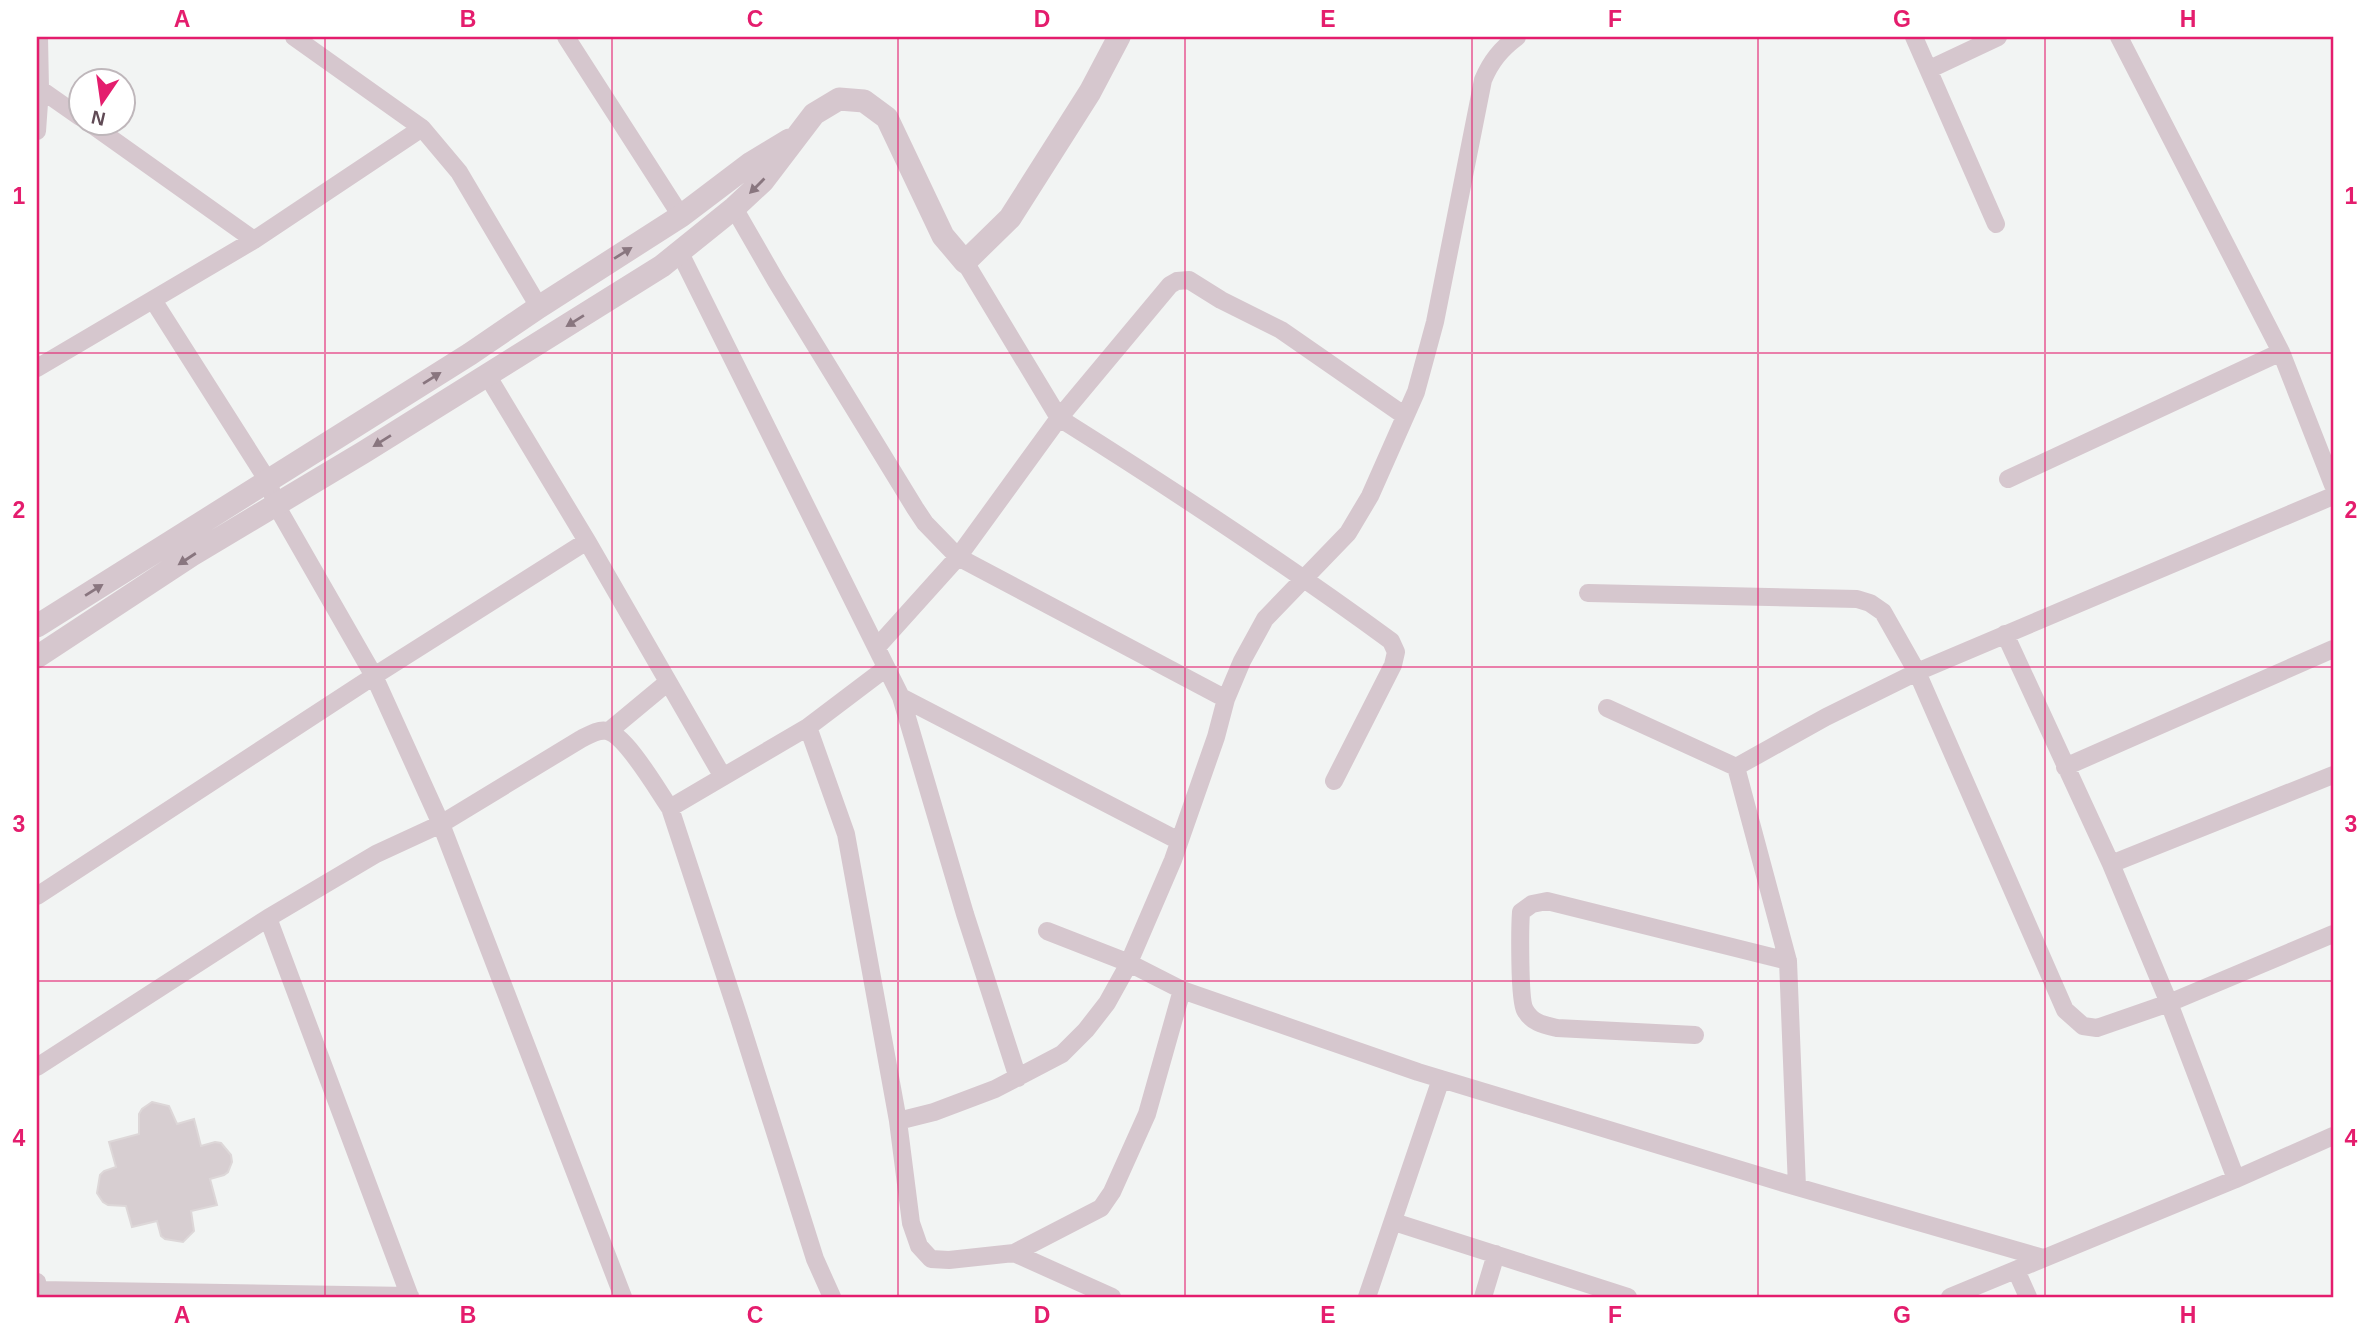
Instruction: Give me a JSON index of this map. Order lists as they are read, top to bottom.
{
  "north": "bottom",
  "grid": {
    "columns": [
      "A",
      "B",
      "C",
      "D",
      "E",
      "F",
      "G",
      "H"
    ],
    "rows": [
      "1",
      "2",
      "3",
      "4"
    ]
  }
}
